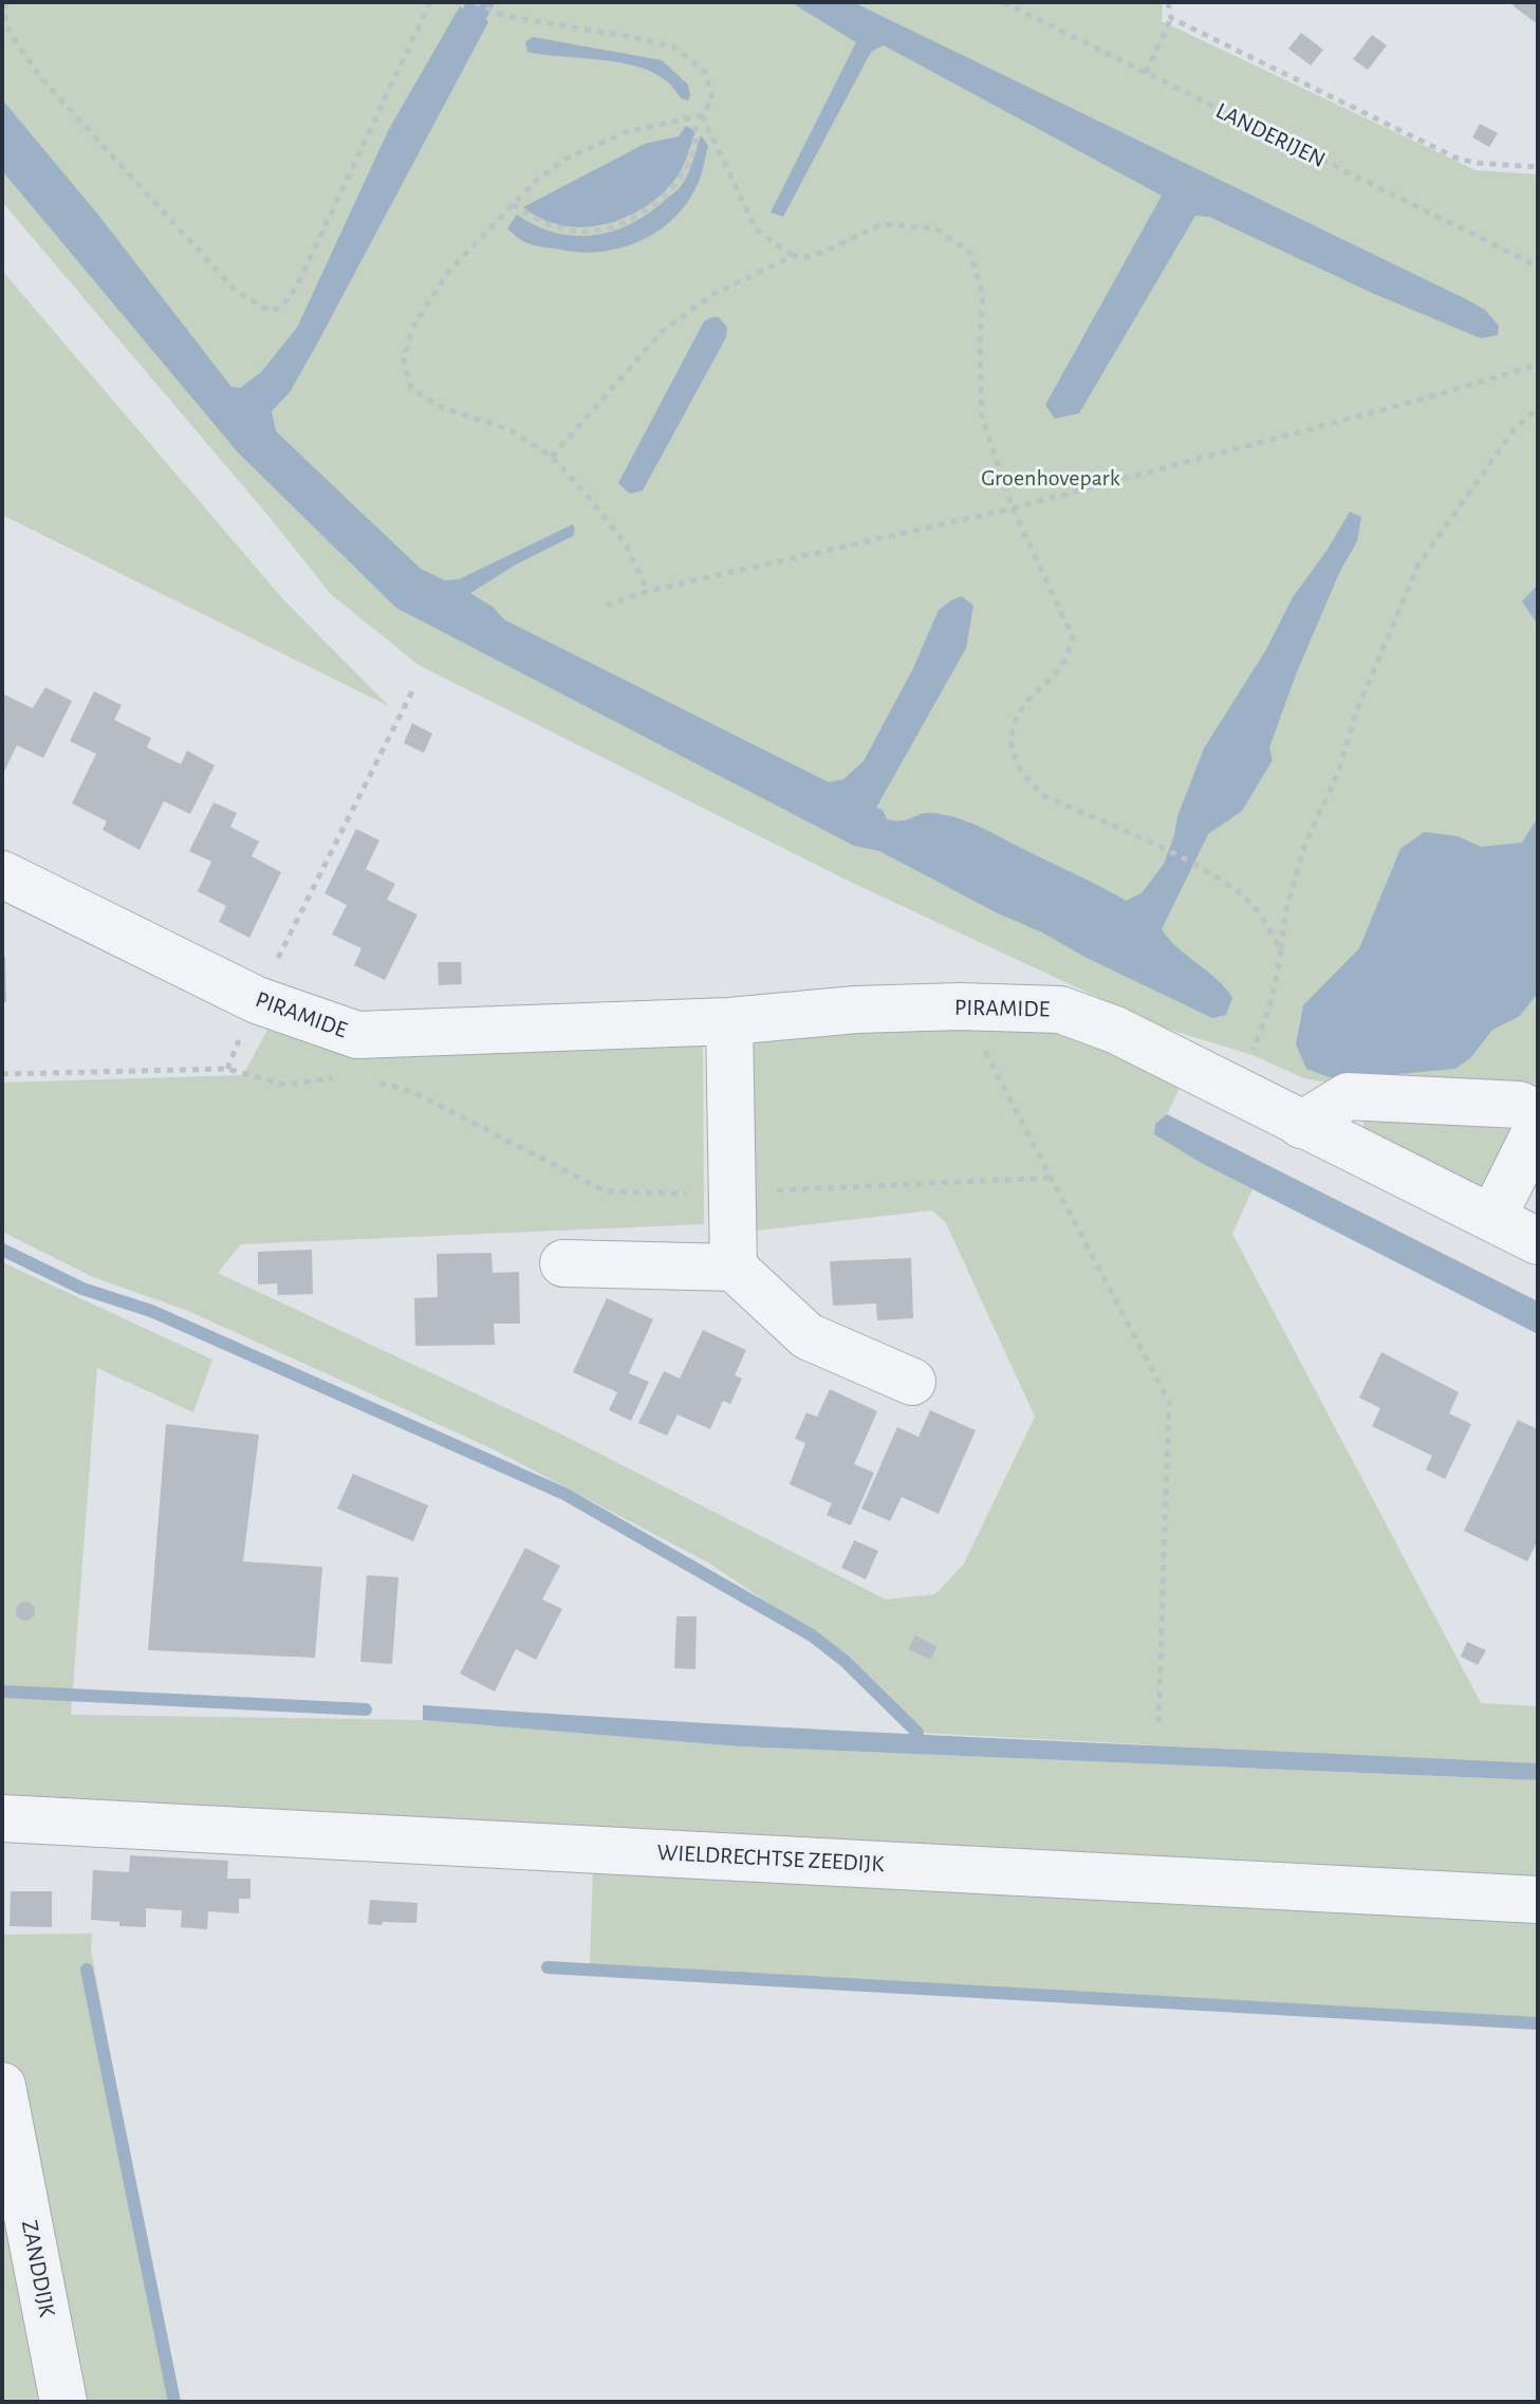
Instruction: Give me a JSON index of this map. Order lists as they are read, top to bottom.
{
  "streets": {
    "street": ["PIRAMIDE", "WIELDRECHTSE ZEEDIJK", "ZANDDIJK"],
    "path": ["LANDERIJEN"]
  },
  "parks": ["Groenhovepark"]
}
